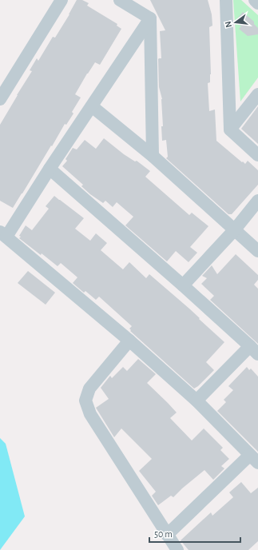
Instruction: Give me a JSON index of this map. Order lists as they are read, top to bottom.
{
  "scale_bar": "50 m",
  "north": "left"
}
